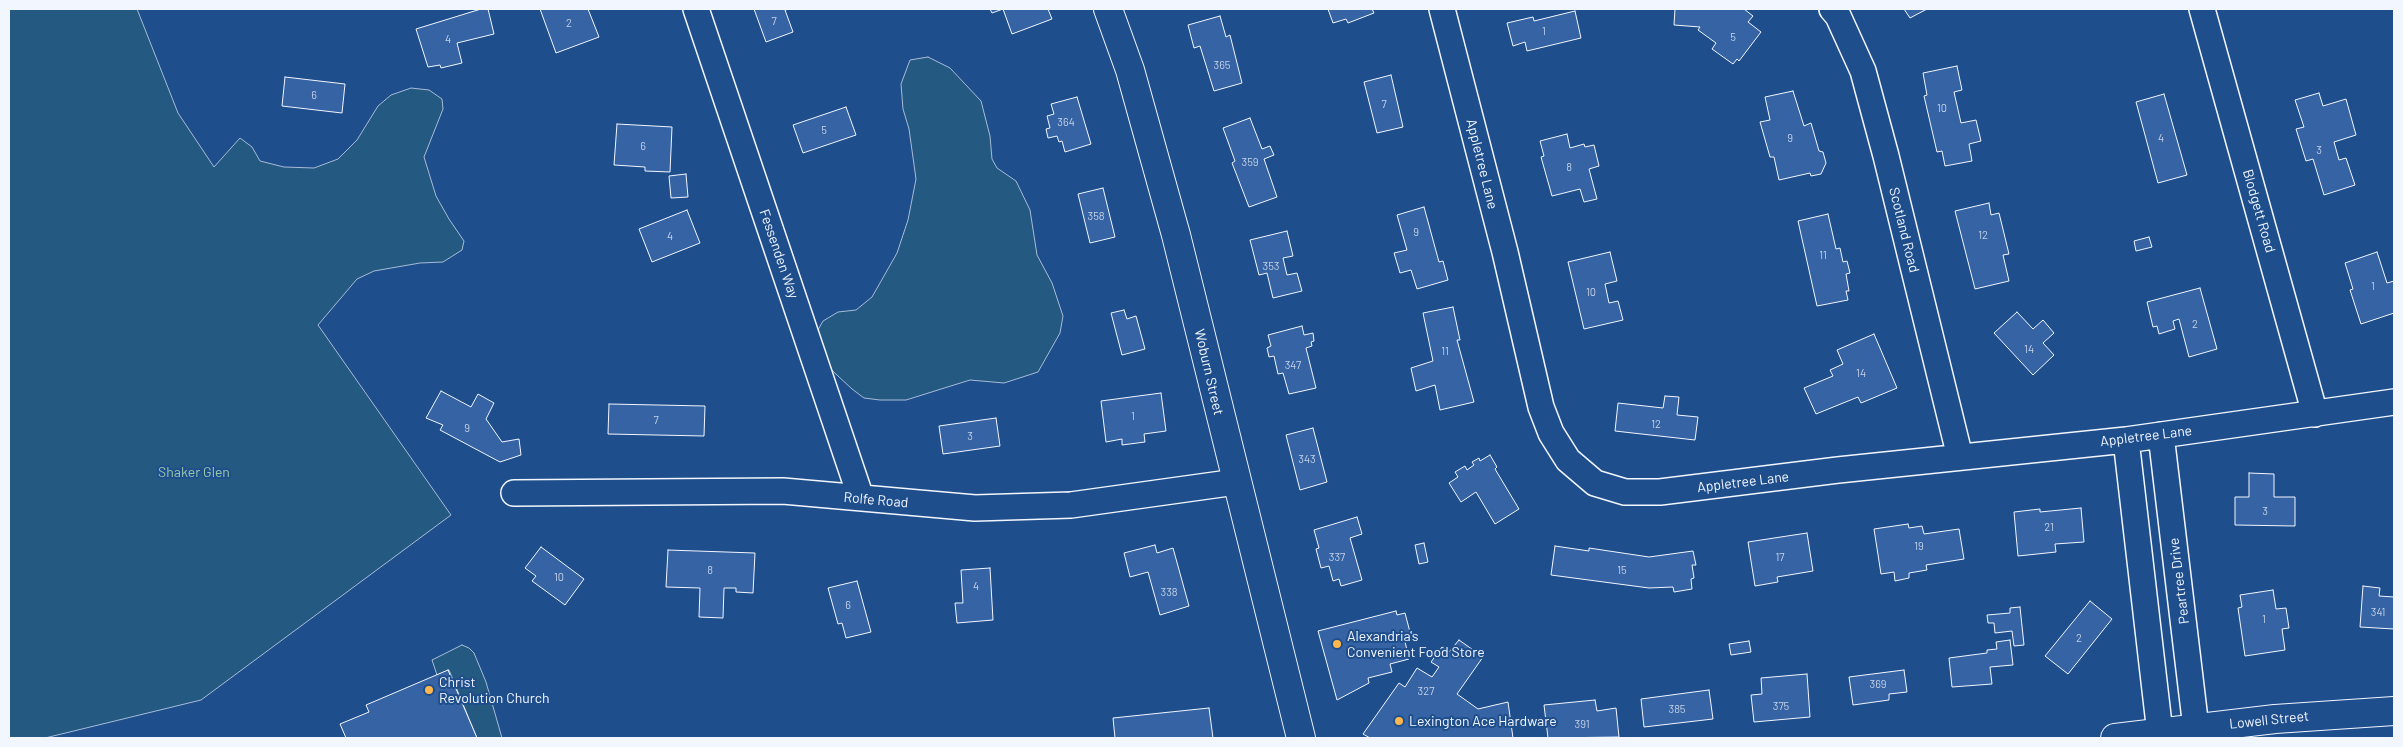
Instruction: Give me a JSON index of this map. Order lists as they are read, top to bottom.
{
  "streets": {
    "main road": ["Woburn Street", "Lowell Street"],
    "street": [
      "Appletree Lane",
      "Blodgett Road",
      "Scotland Road",
      "Fessenden Way",
      "Rolfe Road",
      "Peartree Drive"
    ]
  },
  "crossings": [
    ["Appletree Lane", "Blodgett Road"],
    ["Appletree Lane", "Scotland Road"],
    ["Appletree Lane", "Peartree Drive"],
    ["Fessenden Way", "Rolfe Road"],
    ["Woburn Street", "Rolfe Road"],
    ["Peartree Drive", "Lowell Street"]
  ],
  "parks": ["Shaker Glen"],
  "places": ["Alexandria's Convenient Food Store", "Christ Revolution Church", "Lexington Ace Hardware"],
  "house_numbers": [
    "7",
    "2",
    "1",
    "5",
    "4",
    "365",
    "6",
    "7",
    "10",
    "364",
    "5",
    "9",
    "4",
    "6",
    "3",
    "359",
    "8",
    "358",
    "9",
    "12",
    "4",
    "11",
    "353",
    "1",
    "10",
    "2",
    "14",
    "11",
    "347",
    "14",
    "1",
    "7",
    "12",
    "9",
    "3",
    "343",
    "3",
    "21",
    "19",
    "337",
    "17",
    "8",
    "15",
    "10",
    "4",
    "338",
    "6",
    "341",
    "1",
    "2",
    "369",
    "327",
    "375",
    "385",
    "391"
  ]
}
